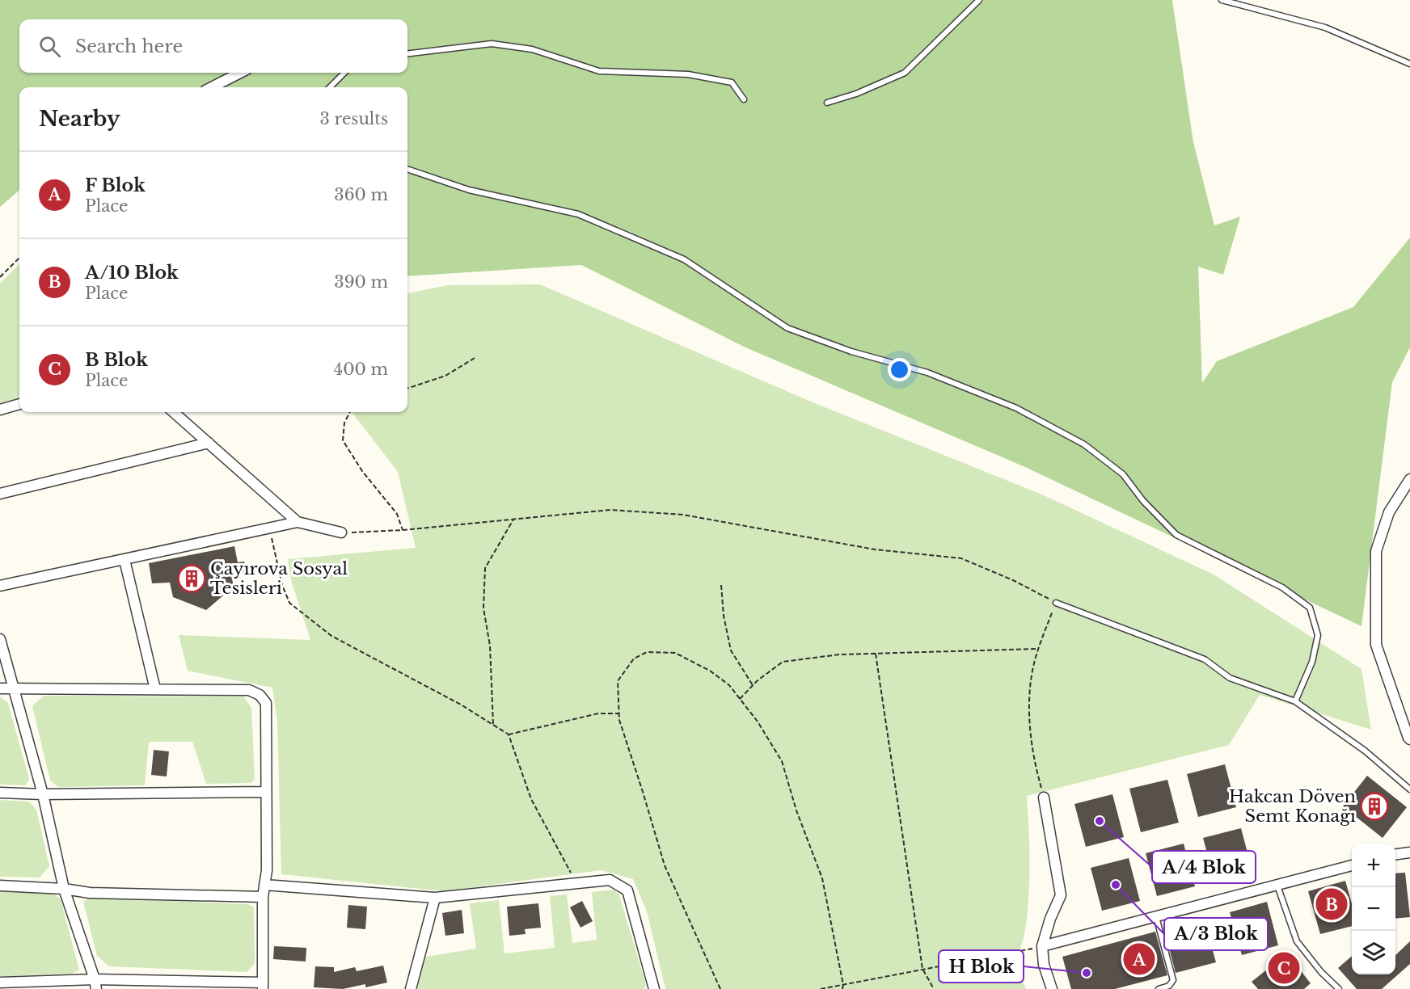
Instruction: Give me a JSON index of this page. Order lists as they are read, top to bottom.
{
  "places": {
    "building": ["Çayırova Sosyal Tesisleri", "Hakcan Döven Semt Konağı"],
    "other": ["A/4 Blok", "A/3 Blok", "H Blok"]
  },
  "page": {
    "search": "Search here",
    "heading": ["Nearby", "3 results"],
    "list": [
      {
        "mark": "A",
        "name": "F Blok",
        "note": "Place",
        "value": "360 m"
      },
      {
        "mark": "B",
        "name": "A/10 Blok",
        "note": "Place",
        "value": "390 m"
      },
      {
        "mark": "C",
        "name": "B Blok",
        "note": "Place",
        "value": "400 m"
      }
    ],
    "map_buttons": ["+", "−"],
    "pins": ["B", "A", "C"]
  }
}
